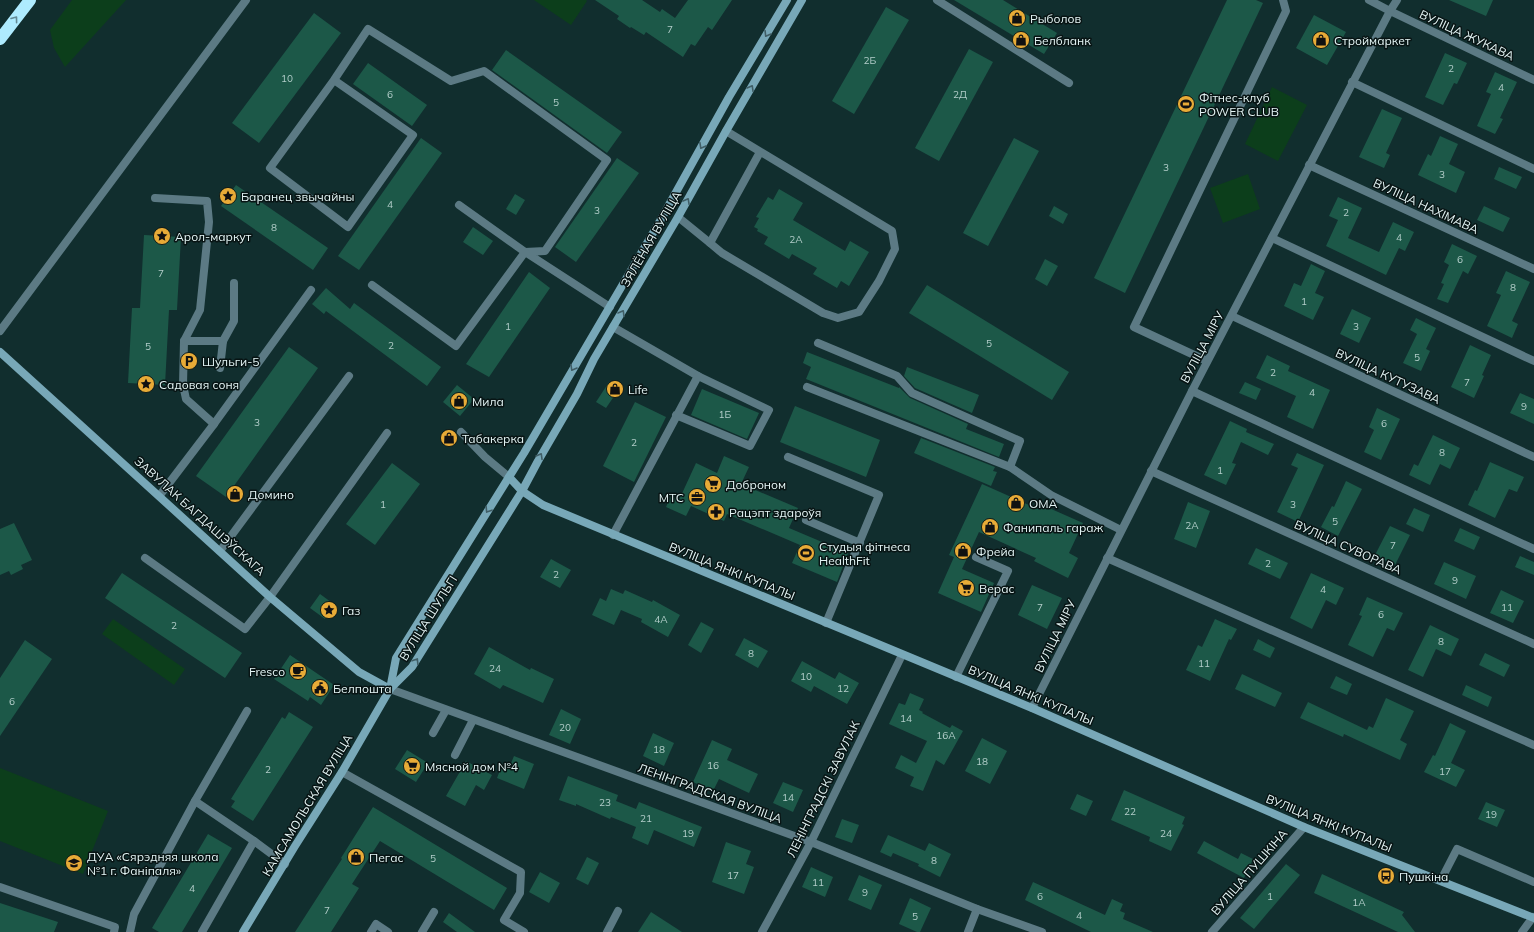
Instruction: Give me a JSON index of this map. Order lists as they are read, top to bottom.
{
  "streets": {
    "main road": [
      "ЗЯЛЁНАЯ ВУЛІЦА",
      "ЗАВУЛАК БАГДАШЭЎСКАГА",
      "ВУЛІЦА ЯНКІ КУПАЛЫ",
      "ВУЛІЦА ШУЛЬГІ",
      "КАМСАМОЛЬСКАЯ ВУЛІЦА"
    ],
    "street": [
      "ВУЛІЦА ЖУКАВА",
      "ВУЛІЦА НАХІМАВА",
      "ВУЛІЦА МІРУ",
      "ВУЛІЦА КУТУЗАВА",
      "ВУЛІЦА СУВОРАВА",
      "ЛЕНІНГРАДСКІ ЗАВУЛАК",
      "ЛЕНІНГРАДСКАЯ ВУЛІЦА",
      "ВУЛІЦА ПУШКІНА"
    ]
  },
  "crossings": [
    ["ВУЛІЦА ЖУКАВА", "ВУЛІЦА МІРУ"],
    ["ВУЛІЦА НАХІМАВА", "ВУЛІЦА МІРУ"],
    ["ЗЯЛЁНАЯ ВУЛІЦА", "ВУЛІЦА ЯНКІ КУПАЛЫ"],
    ["ЗЯЛЁНАЯ ВУЛІЦА", "ВУЛІЦА ШУЛЬГІ"],
    ["ВУЛІЦА МІРУ", "ВУЛІЦА КУТУЗАВА"],
    ["ВУЛІЦА МІРУ", "ВУЛІЦА СУВОРАВА"],
    ["ВУЛІЦА МІРУ", "ВУЛІЦА ЯНКІ КУПАЛЫ"],
    ["ЗАВУЛАК БАГДАШЭЎСКАГА", "ВУЛІЦА ШУЛЬГІ"],
    ["ЗАВУЛАК БАГДАШЭЎСКАГА", "ЛЕНІНГРАДСКАЯ ВУЛІЦА"],
    ["ЗАВУЛАК БАГДАШЭЎСКАГА", "КАМСАМОЛЬСКАЯ ВУЛІЦА"],
    ["ВУЛІЦА ЯНКІ КУПАЛЫ", "ВУЛІЦА ШУЛЬГІ"],
    ["ВУЛІЦА ЯНКІ КУПАЛЫ", "ЛЕНІНГРАДСКІ ЗАВУЛАК"],
    ["ВУЛІЦА ЯНКІ КУПАЛЫ", "ВУЛІЦА ПУШКІНА"],
    ["ВУЛІЦА ШУЛЬГІ", "ЛЕНІНГРАДСКАЯ ВУЛІЦА"],
    ["ВУЛІЦА ШУЛЬГІ", "КАМСАМОЛЬСКАЯ ВУЛІЦА"],
    ["ЛЕНІНГРАДСКІ ЗАВУЛАК", "ЛЕНІНГРАДСКАЯ ВУЛІЦА"],
    ["ЛЕНІНГРАДСКАЯ ВУЛІЦА", "КАМСАМОЛЬСКАЯ ВУЛІЦА"]
  ],
  "places": {
    "shop": [
      "Рыболов",
      "Белбланк",
      "Строймаркет",
      "Life",
      "Мила",
      "Табакерка",
      "Домино",
      "ОМА",
      "Фанипаль гараж",
      "Фрейа",
      "Пегас"
    ],
    "sports": ["Фітнес-клуб POWER CLUB", "Студыя фітнеса HealthFit"],
    "place": [
      "Баранец звычайны",
      "Арол-маркут",
      "Садовая соня",
      "Газ"
    ],
    "parking": ["Шульги-5"],
    "supermarket": ["Доброном", "Верас", "Мясной дом №4"],
    "office": ["МТС"],
    "pharmacy": ["Рацэпт здароўя"],
    "cafe": ["Fresco"],
    "public building": ["Белпошта"],
    "school or university": ["ДУА «Сярэдняя школа №1 г. Фаніпаля»"],
    "bus stop": ["Пушкіна"]
  },
  "house_numbers": [
    "7",
    "2Б",
    "2",
    "10",
    "4",
    "6",
    "2Д",
    "5",
    "3",
    "3",
    "4",
    "3",
    "2",
    "8",
    "4",
    "2А",
    "6",
    "7",
    "8",
    "1",
    "1",
    "3",
    "5",
    "2",
    "5",
    "5",
    "2",
    "7",
    "4",
    "9",
    "1Б",
    "3",
    "6",
    "2",
    "8",
    "1",
    "1",
    "3",
    "5",
    "2А",
    "7",
    "2",
    "2",
    "9",
    "4",
    "7",
    "11",
    "6",
    "4А",
    "2",
    "8",
    "8",
    "11",
    "24",
    "10",
    "12",
    "6",
    "14",
    "20",
    "16А",
    "18",
    "18",
    "16",
    "2",
    "17",
    "14",
    "23",
    "22",
    "19",
    "21",
    "19",
    "24",
    "5",
    "8",
    "17",
    "11",
    "4",
    "9",
    "6",
    "1",
    "1А",
    "7",
    "4",
    "5"
  ]
}
